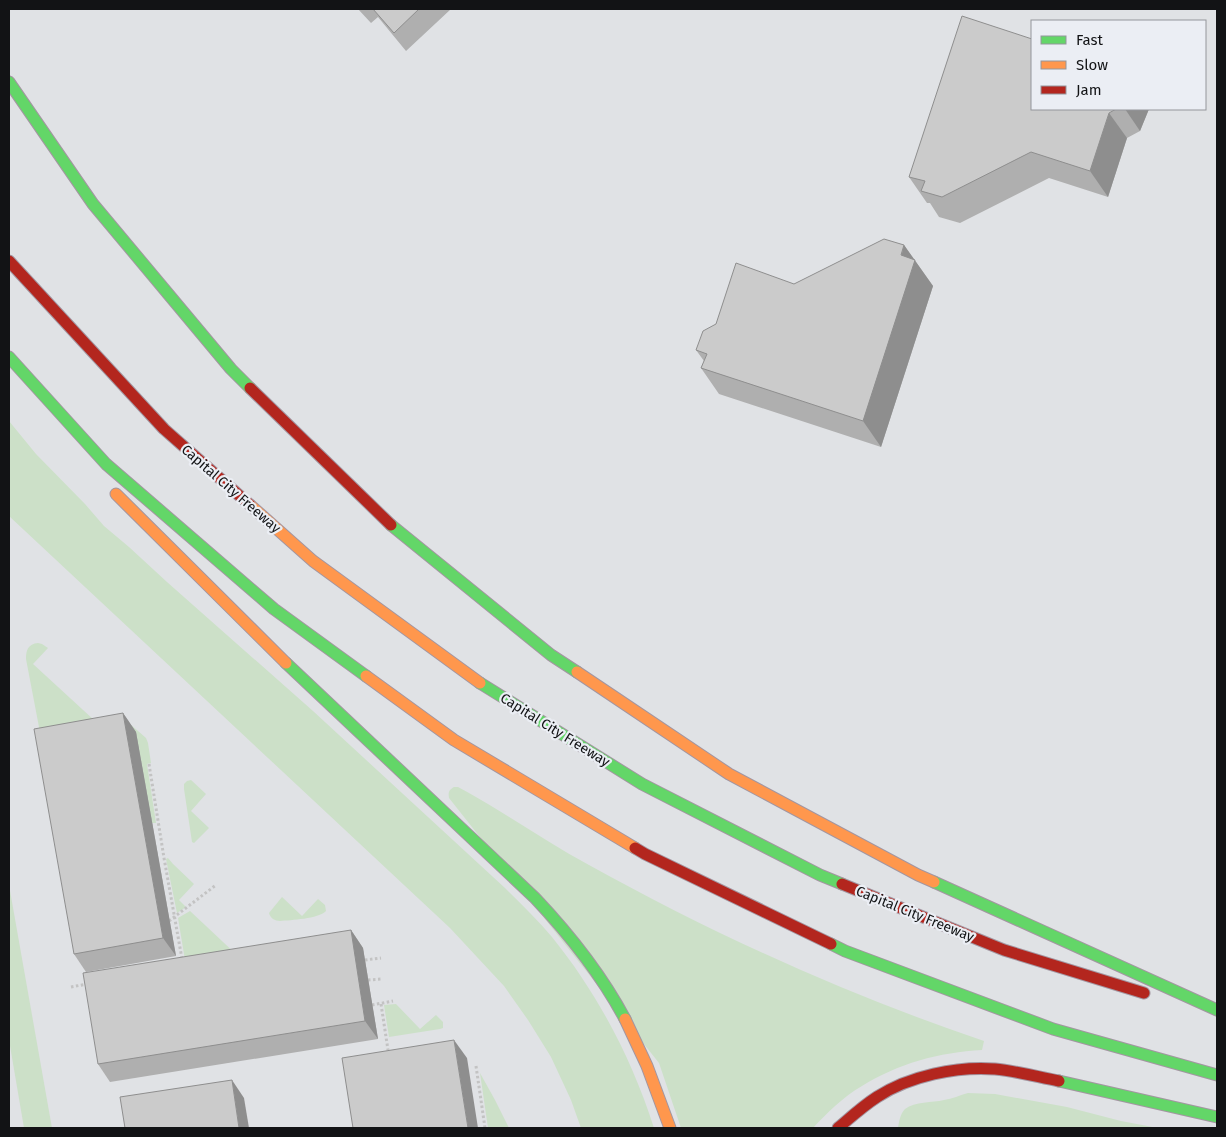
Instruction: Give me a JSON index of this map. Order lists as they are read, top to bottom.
{
  "streets": {
    "highway": ["Capital City Freeway"]
  },
  "legend": ["Fast", "Slow", "Jam"]
}
